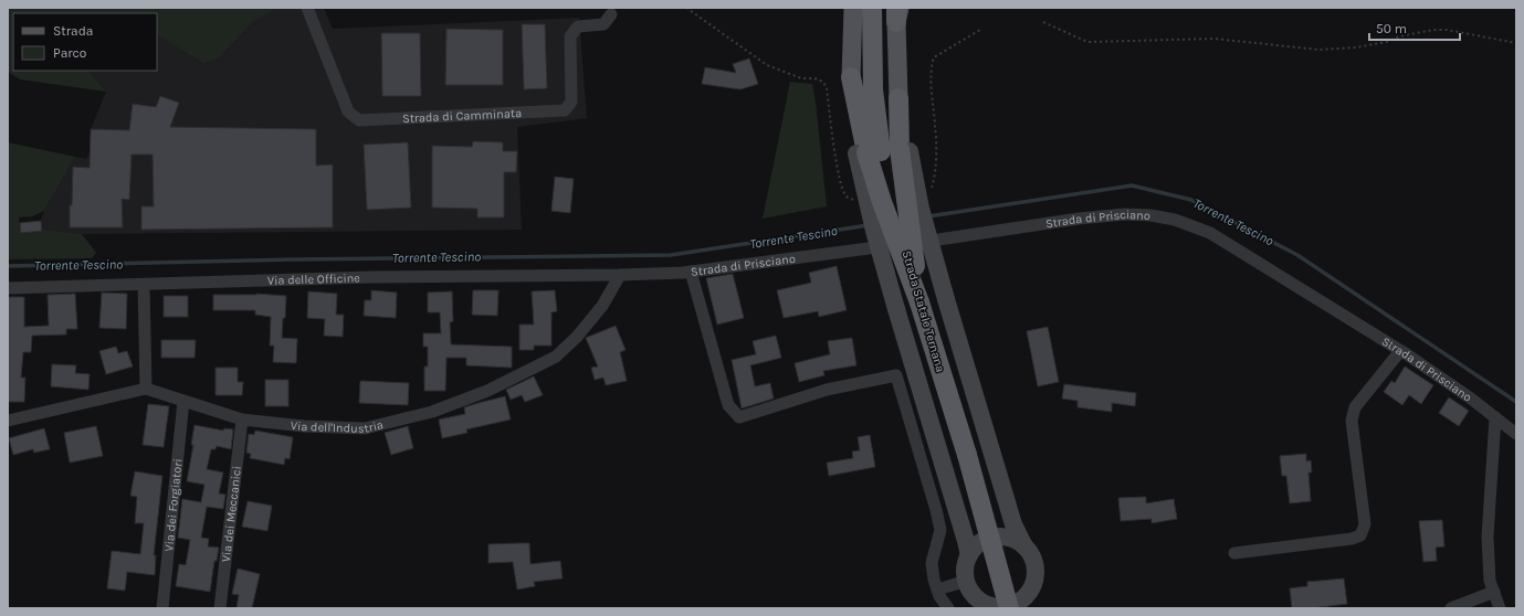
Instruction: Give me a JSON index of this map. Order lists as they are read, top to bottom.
{
  "streets": {
    "highway": ["Strada Statale Ternana"],
    "street": [
      "Strada di Camminata",
      "Strada di Prisciano",
      "Via delle Officine",
      "Via dell'Industria",
      "Via dei Forgiatori",
      "Via dei Meccanici"
    ]
  },
  "crossings": [
    ["Strada di Prisciano", "Via delle Officine"],
    ["Strada di Prisciano", "Via dell'Industria"],
    ["Via delle Officine", "Via dell'Industria"],
    ["Via dell'Industria", "Via dei Forgiatori"],
    ["Via dell'Industria", "Via dei Meccanici"]
  ],
  "water": ["Torrente Tescino"],
  "legend": ["Strada", "Parco"],
  "scale_bar": "50 m"
}
